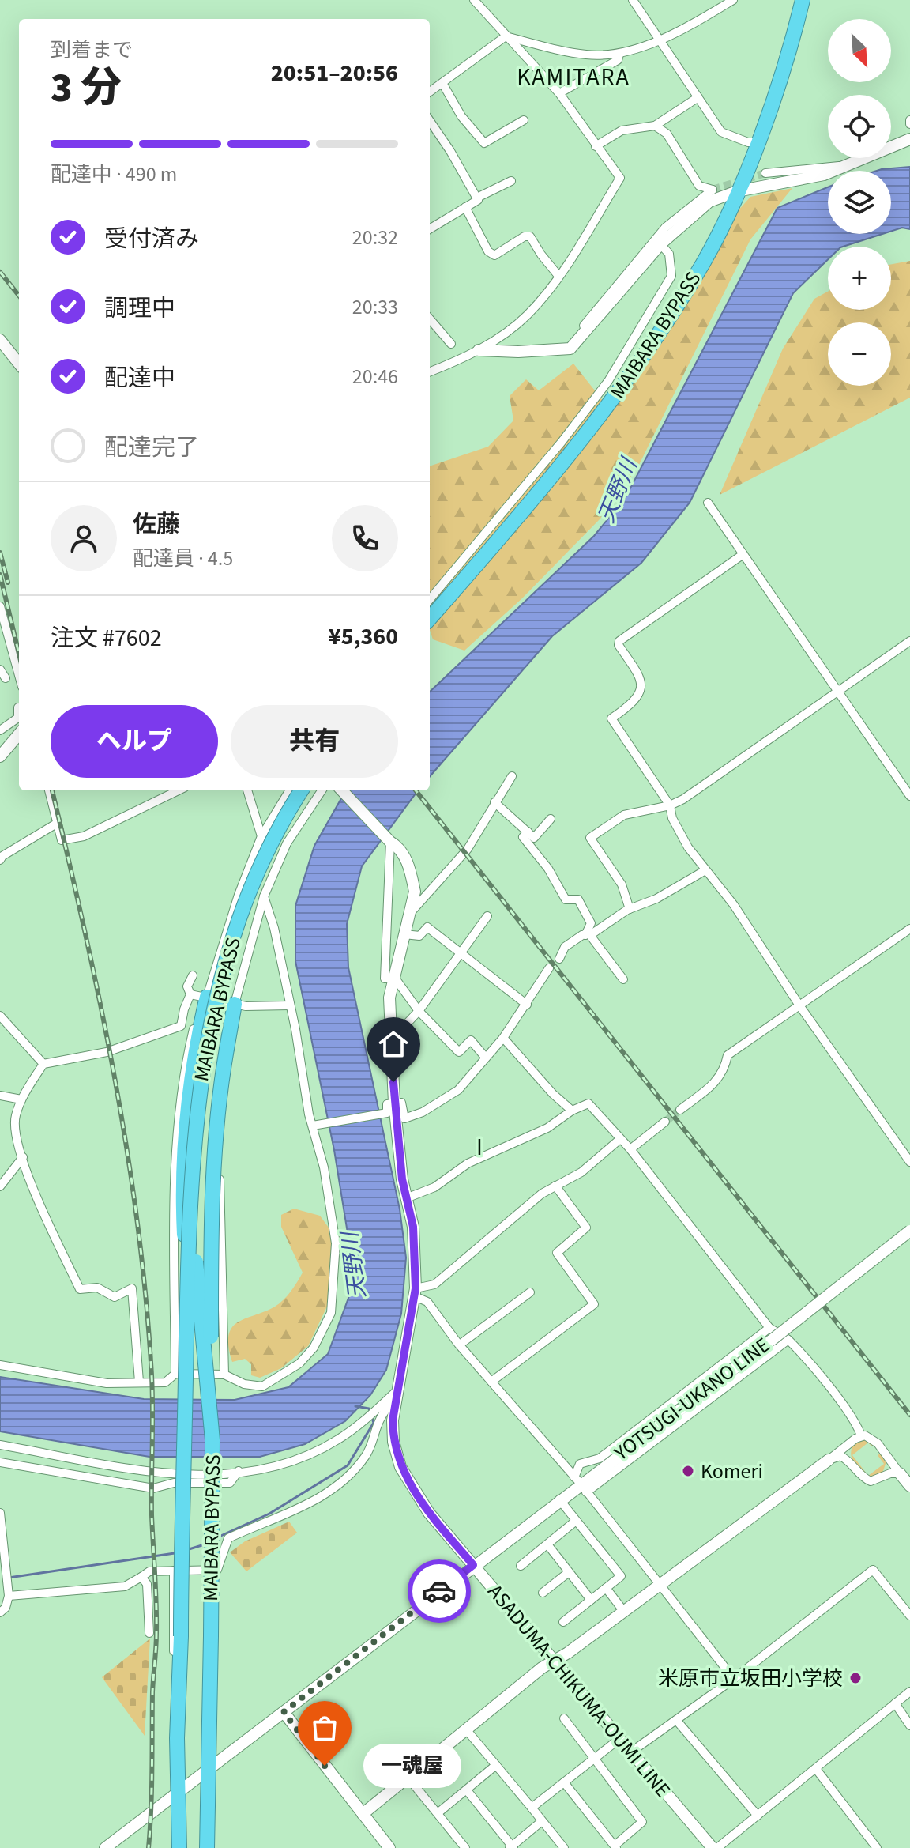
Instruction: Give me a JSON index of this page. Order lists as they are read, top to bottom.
{
  "streets": {
    "highway": ["MAIBARA BYPASS"],
    "main road": ["YOTSUGI-UKANO LINE", "ASADUMA-CHIKUMA-OUMI LINE"]
  },
  "crossings": [
    ["MAIBARA BYPASS", "YOTSUGI-UKANO LINE"],
    ["YOTSUGI-UKANO LINE", "ASADUMA-CHIKUMA-OUMI LINE"]
  ],
  "districts": ["KAMITARA", "I"],
  "water": ["天野川"],
  "places": ["Komeri", "米原市立坂田小学校", "一魂屋"],
  "north": "bottom right",
  "page": {
    "map_buttons": ["+", "−"],
    "heading": ["3 分", "到着まで", "20:51–20:56"],
    "panel": [
      "佐藤",
      "配達員 · 4.5",
      "注文 #7602",
      "¥5,360"
    ],
    "bar": "配達中 · 490 m",
    "list": [
      ["受付済み", "20:32"],
      ["調理中", "20:33"],
      ["配達中", "20:46"],
      "配達完了"
    ],
    "buttons": ["ヘルプ", "共有"],
    "bubble": "一魂屋"
  }
}
